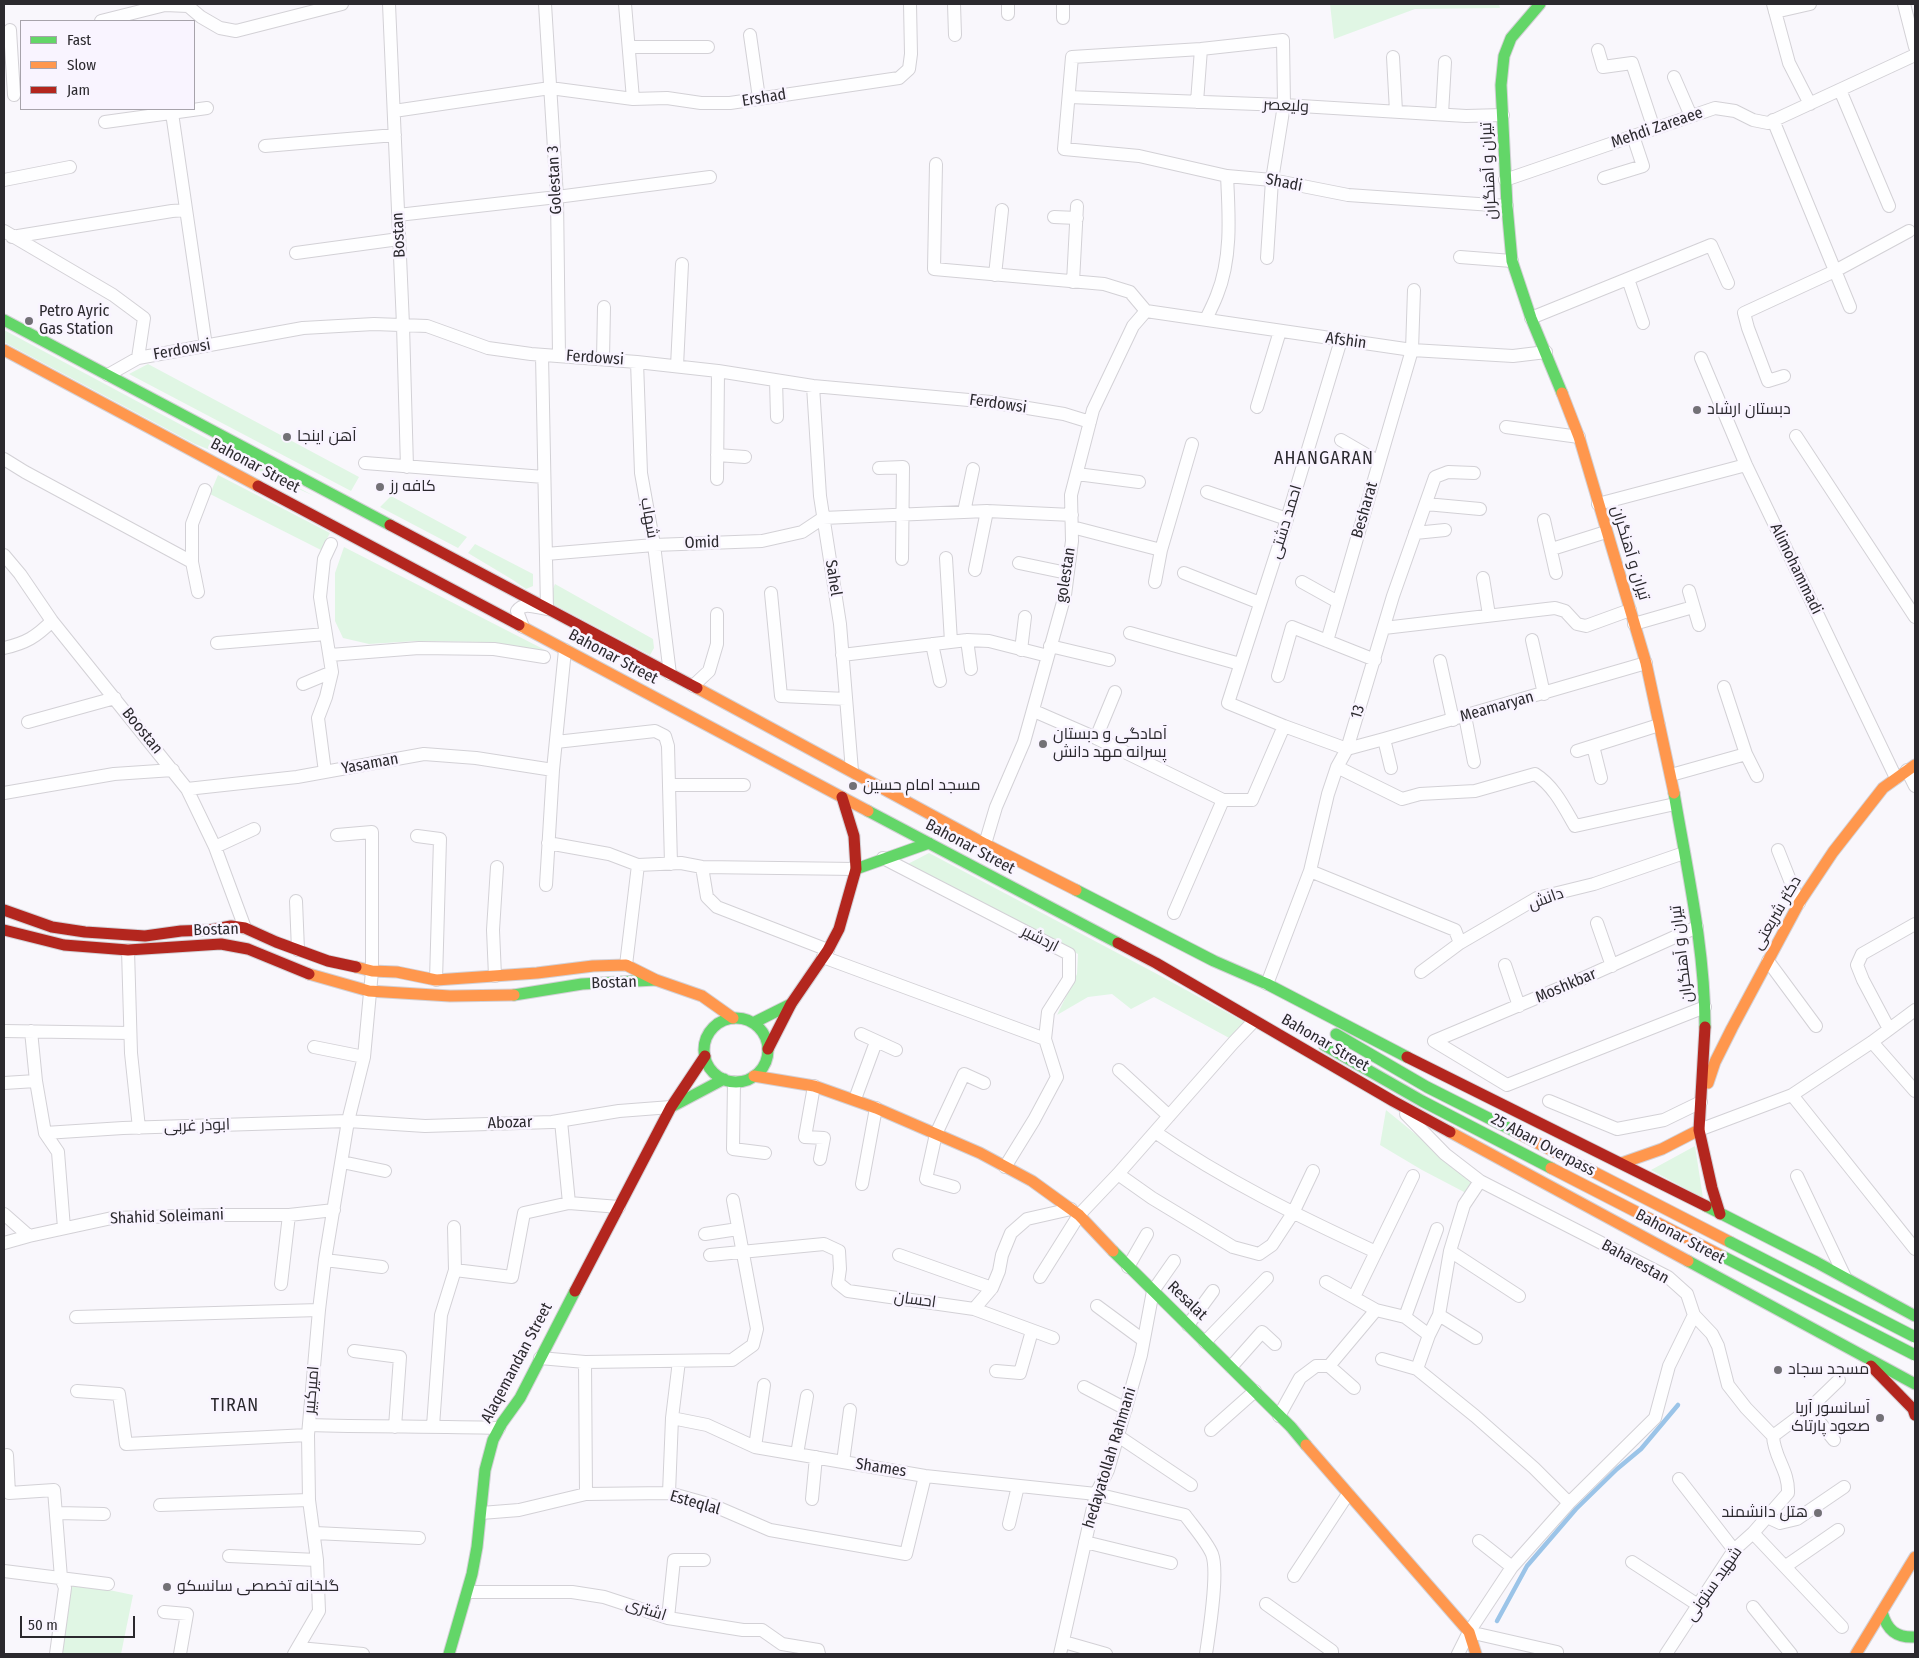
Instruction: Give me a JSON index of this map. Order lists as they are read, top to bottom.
{
  "streets": {
    "main road": [
      "تیران و آهنگران",
      "Bostan",
      "Bahonar Street",
      "دکتر شریعتی",
      "25 Aban Overpass",
      "Resalat",
      "Alaqemandan Street"
    ],
    "street": [
      "Ershad",
      "ولیعصر",
      "Mehdi Zareaee",
      "Golestan 3",
      "Shadi",
      "Afshin",
      "Ferdowsi",
      "Besharat",
      "شهاب",
      "احمد دشتی",
      "Omid",
      "Alimohammadi",
      "golestan",
      "Sahel",
      "Meamaryan",
      "13",
      "Boostan",
      "Yasaman",
      "دانش",
      "اردشیر",
      "Moshkbar",
      "Abozar",
      "ابوذر غربی",
      "Shahid Soleimani",
      "Baharestan",
      "احسان",
      "امیرکبیر",
      "hedayatollah Rahmani",
      "Shames",
      "Esteqlal",
      "شهید ستونی",
      "اشتری"
    ]
  },
  "crossings": [
    ["Ershad", "Golestan 3"],
    ["Ershad", "Bostan"],
    ["ولیعصر", "تیران و آهنگران"],
    ["ولیعصر", "Shadi"],
    ["Mehdi Zareaee", "تیران و آهنگران"],
    ["تیران و آهنگران", "Shadi"],
    ["تیران و آهنگران", "Afshin"],
    ["تیران و آهنگران", "Bahonar Street"],
    ["تیران و آهنگران", "Meamaryan"],
    ["تیران و آهنگران", "دانش"],
    ["تیران و آهنگران", "دکتر شریعتی"],
    ["تیران و آهنگران", "Moshkbar"],
    ["Golestan 3", "Ferdowsi"],
    ["Bostan", "Ferdowsi"],
    ["Bostan", "Boostan"],
    ["Bostan", "امیرکبیر"],
    ["Afshin", "Besharat"],
    ["Afshin", "احمد دشتی"],
    ["Afshin", "golestan"],
    ["Ferdowsi", "Bahonar Street"],
    ["Ferdowsi", "شهاب"],
    ["Ferdowsi", "golestan"],
    ["Ferdowsi", "Sahel"],
    ["Bahonar Street", "شهاب"],
    ["Bahonar Street", "golestan"],
    ["Bahonar Street", "Sahel"],
    ["Bahonar Street", "13"],
    ["Bahonar Street", "Baharestan"],
    ["شهاب", "Omid"],
    ["Omid", "Sahel"],
    ["Alimohammadi", "دکتر شریعتی"],
    ["Meamaryan", "13"],
    ["Boostan", "Yasaman"],
    ["اردشیر", "Resalat"],
    ["Abozar", "ابوذر غربی"],
    ["Abozar", "Alaqemandan Street"],
    ["Abozar", "امیرکبیر"],
    ["ابوذر غربی", "امیرکبیر"],
    ["Shahid Soleimani", "امیرکبیر"],
    ["Baharestan", "شهید ستونی"],
    ["Resalat", "hedayatollah Rahmani"],
    ["Alaqemandan Street", "Esteqlal"],
    ["Alaqemandan Street", "اشتری"],
    ["hedayatollah Rahmani", "Shames"],
    ["Shames", "Esteqlal"]
  ],
  "districts": ["AHANGARAN", "TIRAN"],
  "places": [
    "Petro Ayric Gas Station",
    "دبستان ارشاد",
    "آهن اینجا",
    "کافه رز",
    "آمادگی و دبستان پسرانه مهد دانش",
    "مسجد امام حسین",
    "مسجد سجاد",
    "آسانسور آریا صعود پارتاک",
    "هتل دانشمند",
    "گلخانه تخصصی سانسکو"
  ],
  "legend": ["Fast", "Slow", "Jam"],
  "scale_bar": "50 m"
}
